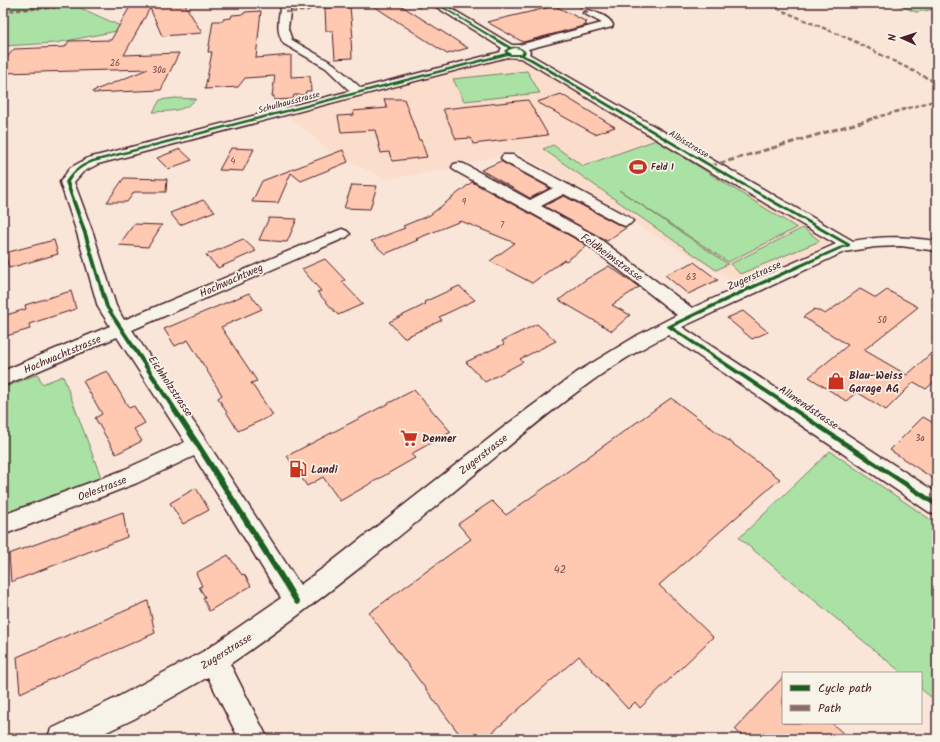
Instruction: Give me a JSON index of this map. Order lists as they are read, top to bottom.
{
  "streets": {
    "street": [
      "Schulhausstrasse",
      "Albisstrasse",
      "Feldheimstrasse",
      "Zugerstrasse",
      "Hochwachtweg",
      "Hochwachtstrasse",
      "Eichholzstrasse",
      "Allmendstrasse",
      "Oelestrasse"
    ]
  },
  "crossings": [
    ["Schulhausstrasse", "Albisstrasse"],
    ["Schulhausstrasse", "Eichholzstrasse"],
    ["Albisstrasse", "Zugerstrasse"],
    ["Feldheimstrasse", "Zugerstrasse"],
    ["Zugerstrasse", "Eichholzstrasse"],
    ["Zugerstrasse", "Allmendstrasse"],
    ["Hochwachtweg", "Hochwachtstrasse"],
    ["Hochwachtweg", "Eichholzstrasse"],
    ["Hochwachtstrasse", "Eichholzstrasse"],
    ["Eichholzstrasse", "Oelestrasse"]
  ],
  "places": {
    "sports": ["Feld 1"],
    "shop": ["Blau-Weiss Garage AG"],
    "supermarket": ["Denner"],
    "fuel station": ["Landi"]
  },
  "house_numbers": [
    "26",
    "30a",
    "4",
    "9",
    "7",
    "63",
    "50",
    "3a",
    "42"
  ],
  "legend": ["Cycle path", "Path"],
  "north": "left"
}
